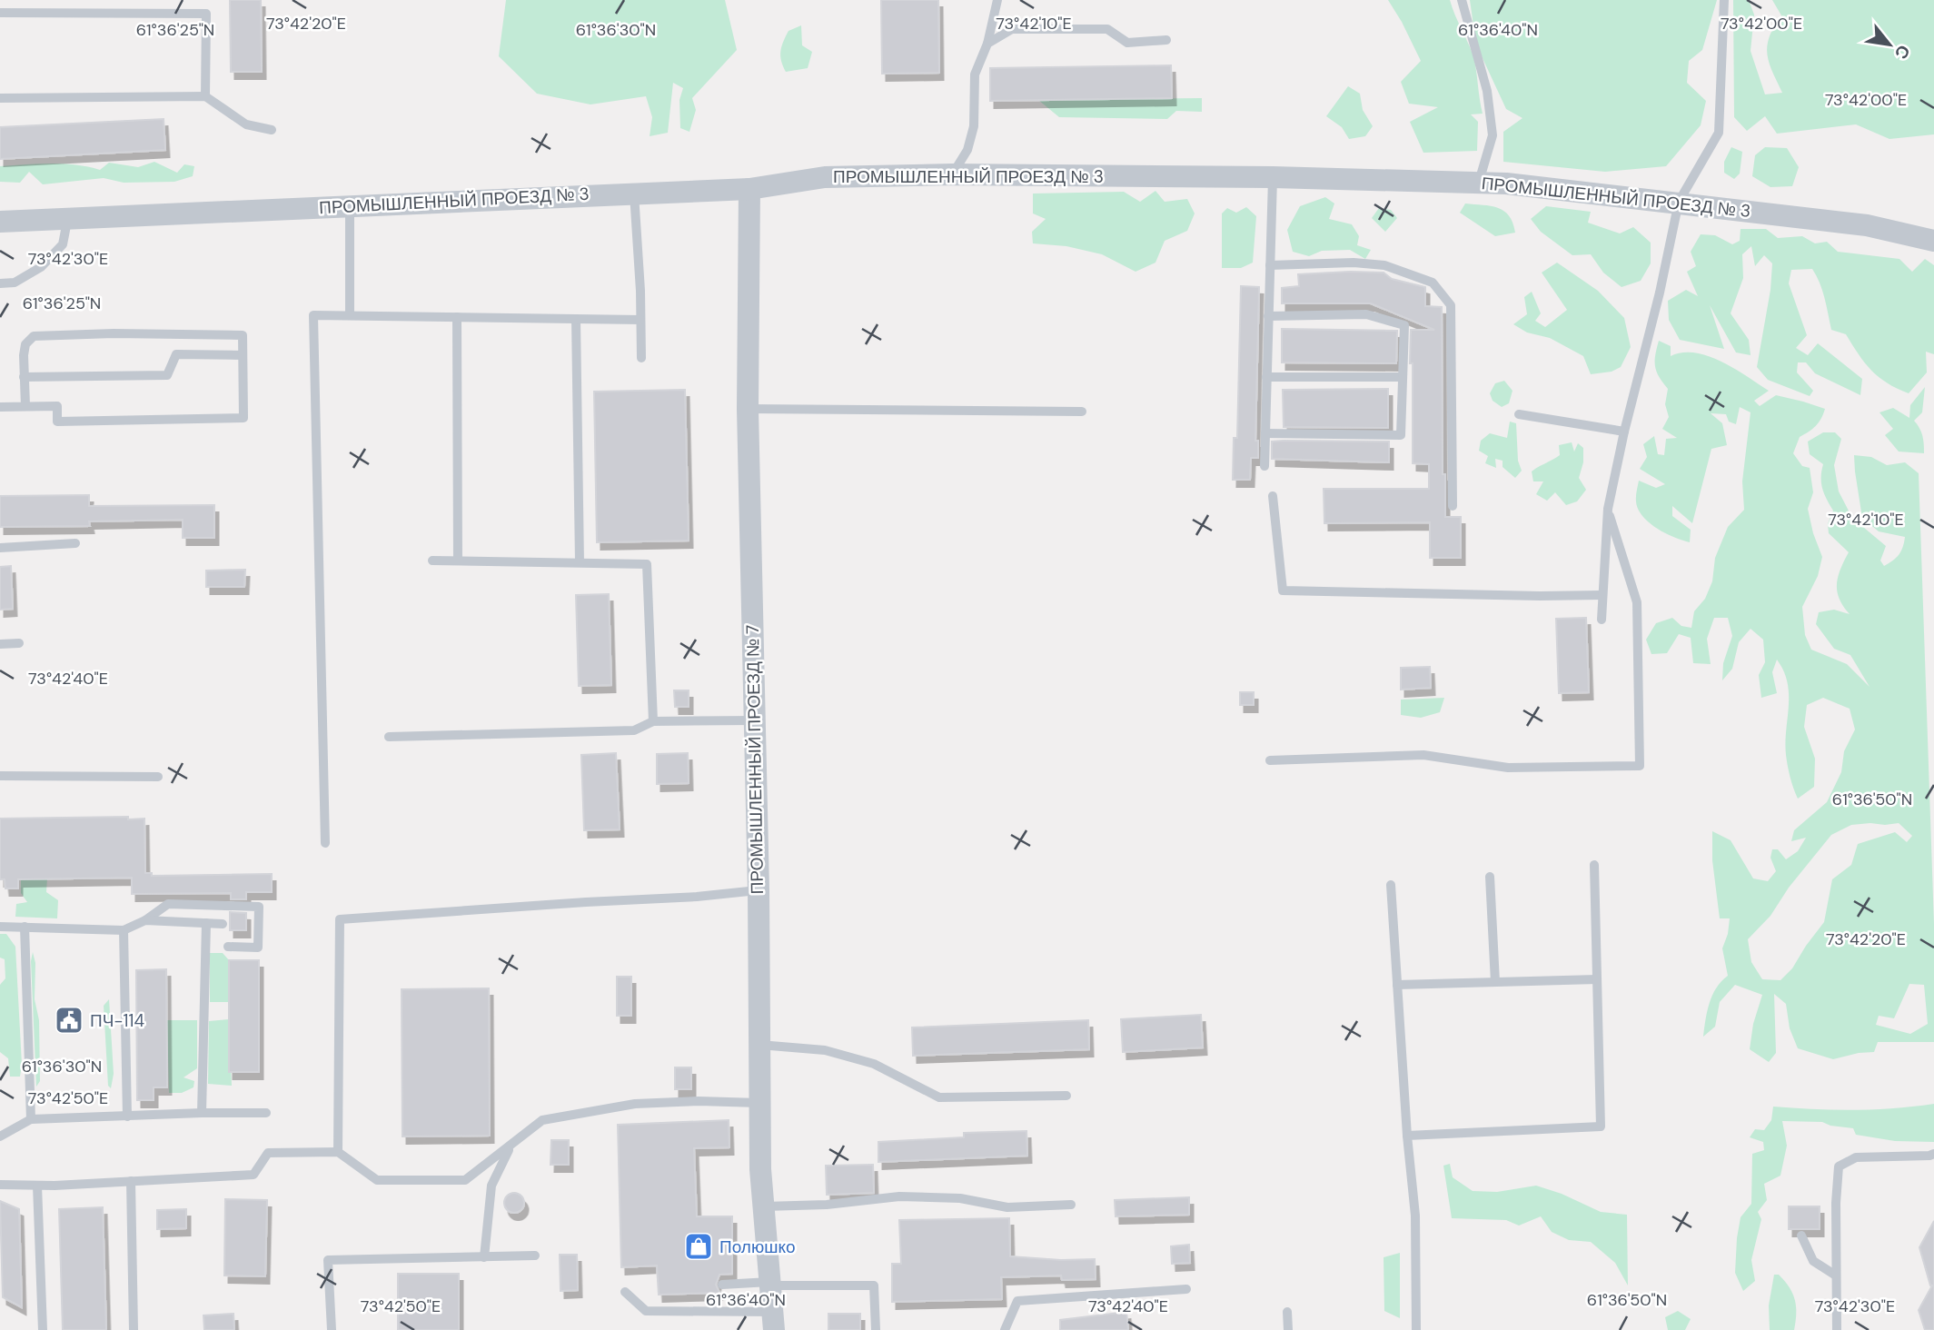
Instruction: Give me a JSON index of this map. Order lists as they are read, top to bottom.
{
  "streets": {
    "street": ["ПРОМЫШЛЕННЫЙ ПРОЕЗД № 3", "ПРОМЫШЛЕННЫЙ ПРОЕЗД № 7"]
  },
  "crossings": [
    ["ПРОМЫШЛЕННЫЙ ПРОЕЗД № 3", "ПРОМЫШЛЕННЫЙ ПРОЕЗД № 7"]
  ],
  "places": {
    "public building": ["ПЧ-114"],
    "shop": ["Полюшко"]
  },
  "north": "bottom right",
  "coordinates": [
    "73°42'20\"E",
    "73°42'10\"E",
    "73°42'00\"E",
    "61°36'25\"N",
    "61°36'30\"N",
    "61°36'40\"N",
    "73°42'30\"E",
    "73°42'40\"E",
    "61°36'50\"N",
    "73°42'50\"E"
  ]
}
